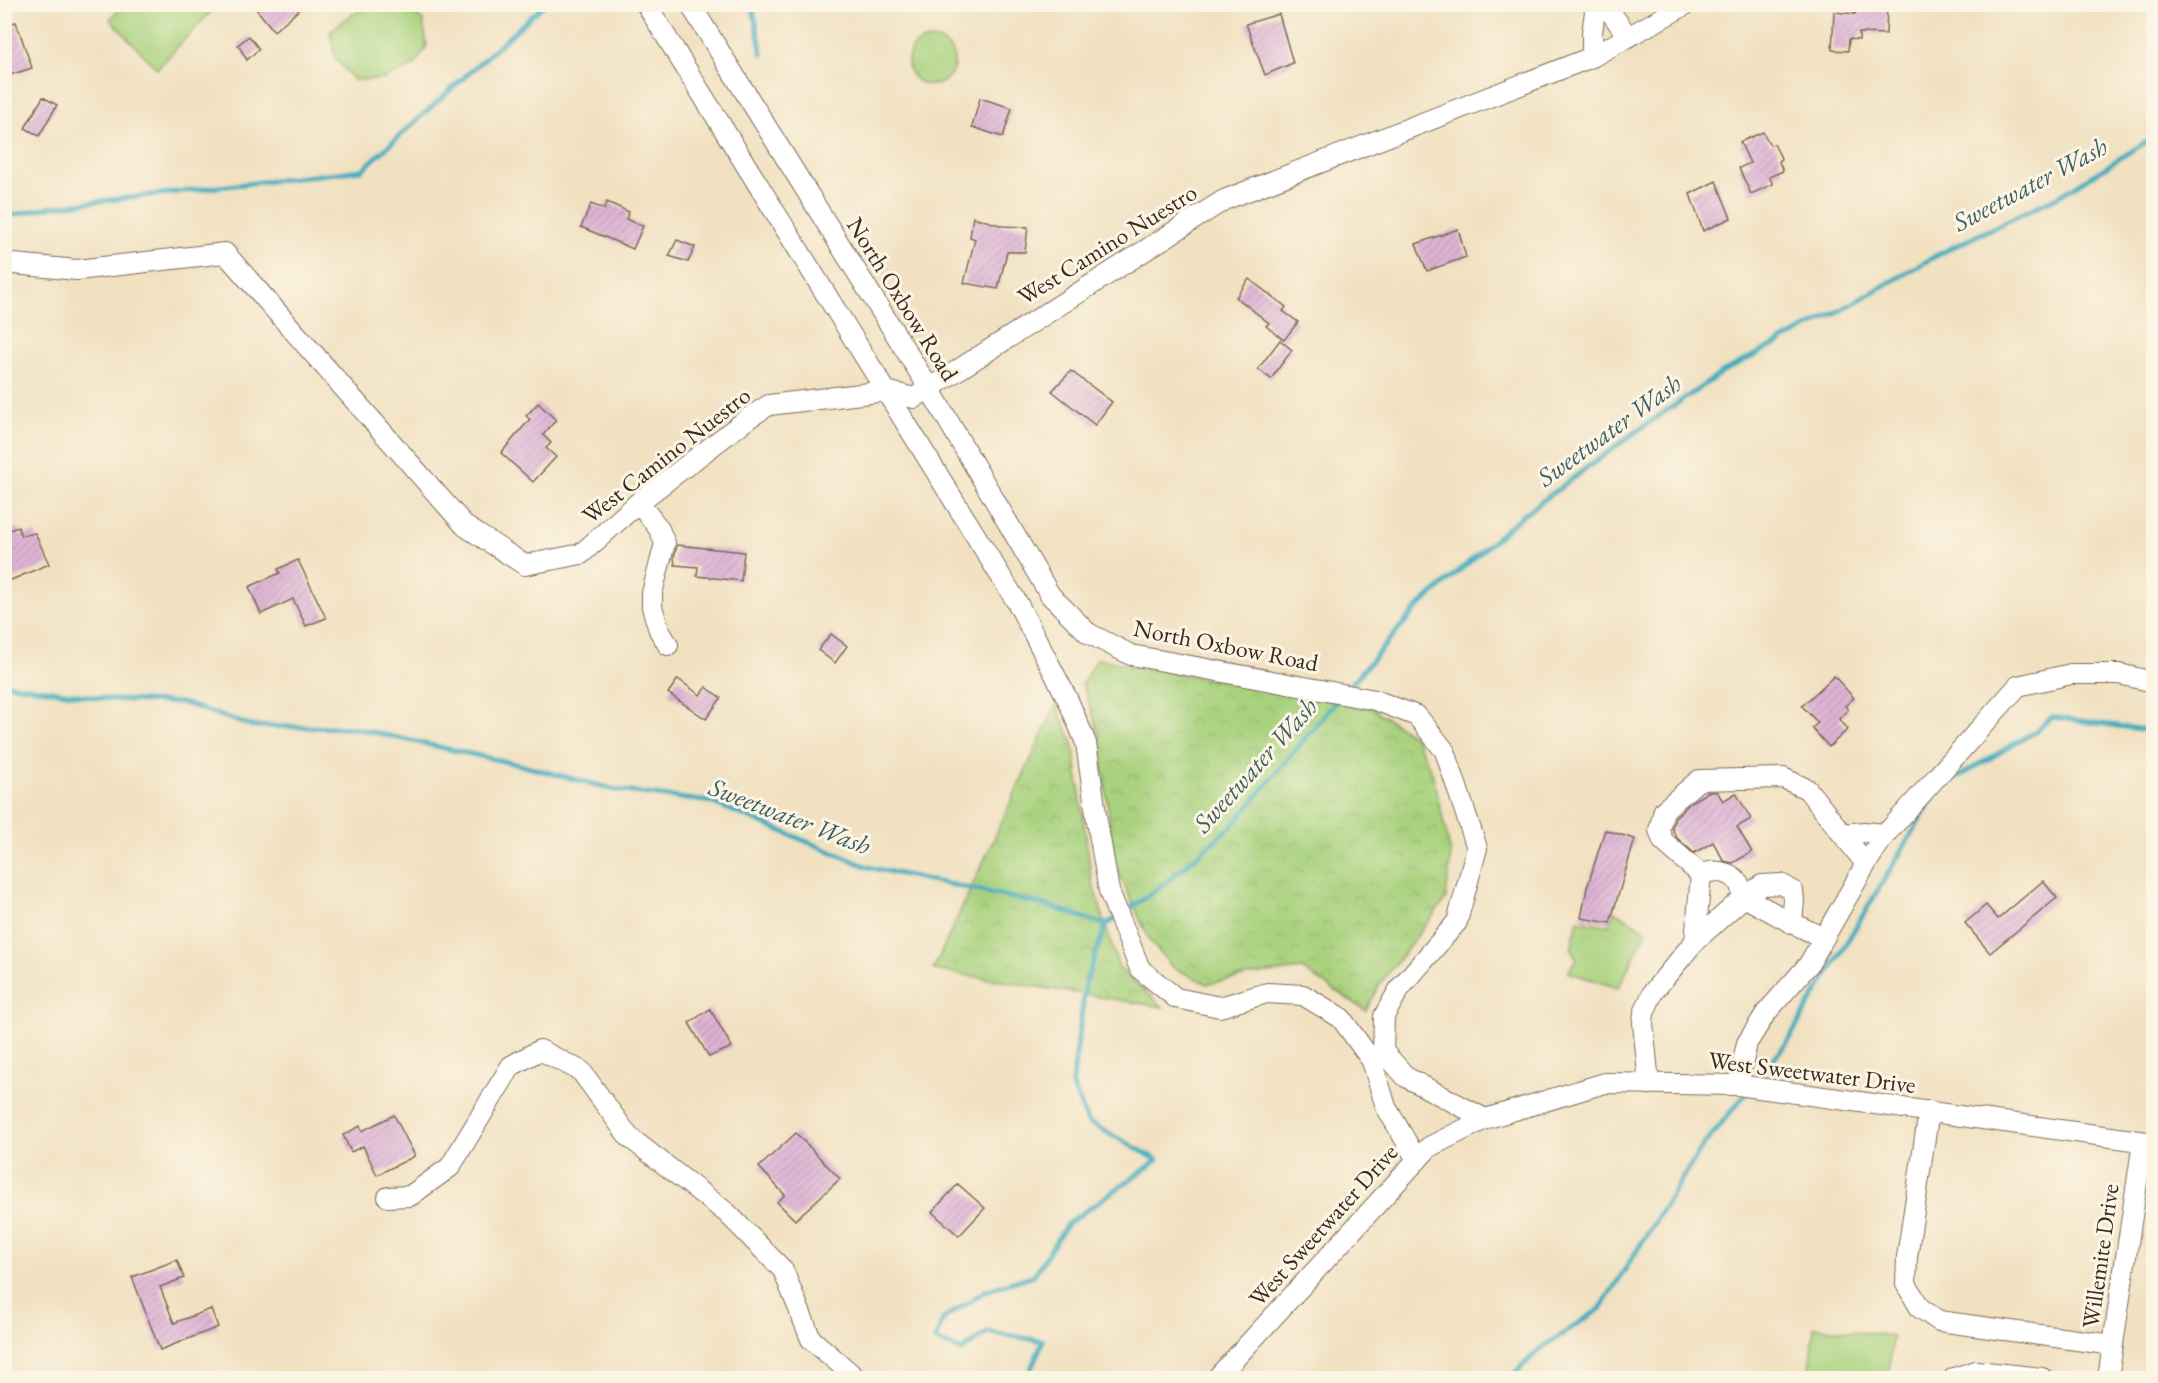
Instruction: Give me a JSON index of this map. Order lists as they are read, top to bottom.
{
  "streets": {
    "street": [
      "West Camino Nuestro",
      "North Oxbow Road",
      "West Sweetwater Drive",
      "Willemite Drive"
    ]
  },
  "crossings": [
    ["West Camino Nuestro", "North Oxbow Road"],
    ["North Oxbow Road", "West Sweetwater Drive"],
    ["West Sweetwater Drive", "Willemite Drive"]
  ],
  "water": ["Sweetwater Wash"]
}
